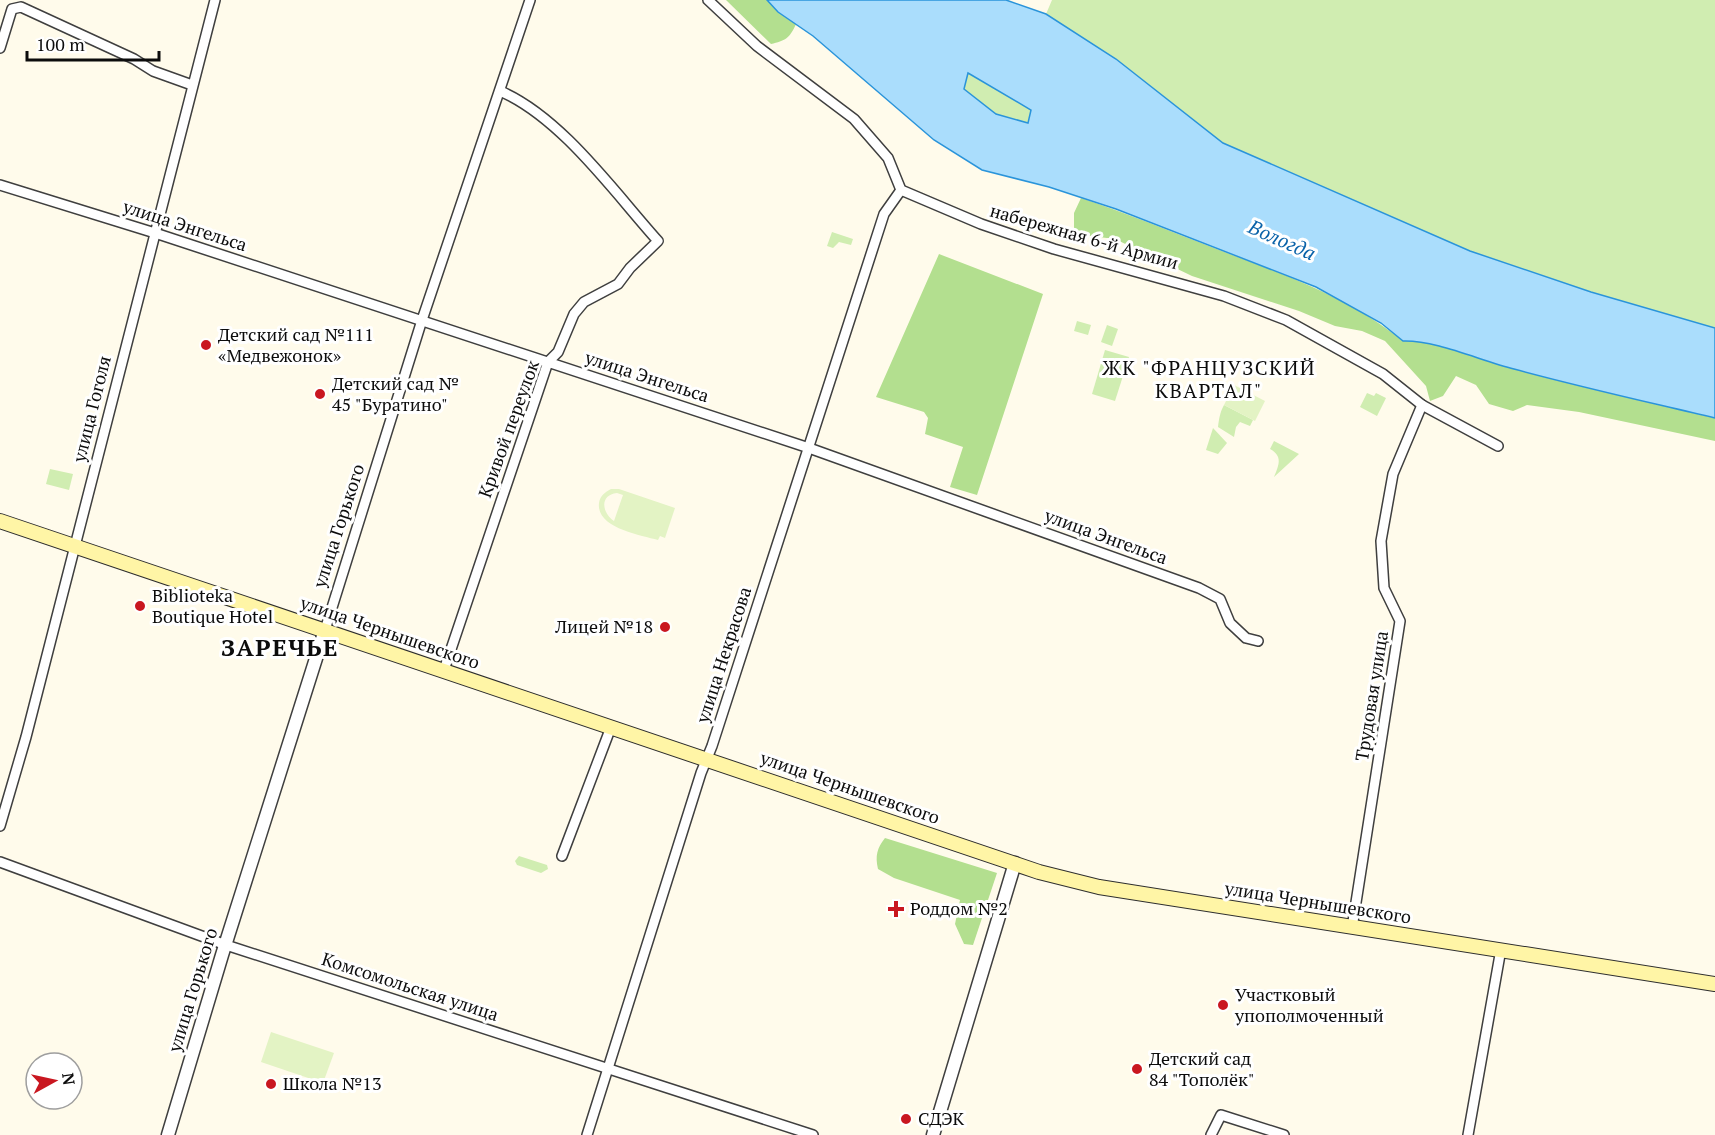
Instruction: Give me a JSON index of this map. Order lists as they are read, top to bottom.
{
  "streets": {
    "main road": ["улица Чернышевского"],
    "street": [
      "улица Энгельса",
      "набережная 6-й Армии",
      "улица Гоголя",
      "Кривой переулок",
      "улица Горького",
      "улица Некрасова",
      "Трудовая улица",
      "Комсомольская улица"
    ]
  },
  "crossings": [
    ["улица Энгельса", "улица Гоголя"],
    ["улица Энгельса", "Кривой переулок"],
    ["улица Энгельса", "улица Горького"],
    ["улица Энгельса", "улица Некрасова"],
    ["набережная 6-й Армии", "улица Некрасова"],
    ["набережная 6-й Армии", "Трудовая улица"],
    ["улица Гоголя", "улица Чернышевского"],
    ["Кривой переулок", "улица Горького"],
    ["Кривой переулок", "улица Чернышевского"],
    ["улица Горького", "улица Чернышевского"],
    ["улица Горького", "Комсомольская улица"],
    ["улица Чернышевского", "улица Некрасова"],
    ["улица Чернышевского", "Трудовая улица"],
    ["улица Некрасова", "Комсомольская улица"]
  ],
  "districts": ["ЖК \"ФРАНЦУЗСКИЙ КВАРТАЛ\"", "ЗАРЕЧЬЕ"],
  "water": ["Вологда"],
  "places": {
    "other": [
      "Детский сад №111 «Медвежонок»",
      "Детский сад № 45 \"Буратино\"",
      "Biblioteka Boutique Hotel",
      "Лицей №18",
      "Участковый упополмоченный",
      "Детский сад 84 \"Тополёк\"",
      "Школа №13",
      "СДЭК"
    ],
    "health": ["Роддом №2"]
  },
  "scale_bar": "100 m",
  "north": "right"
}
